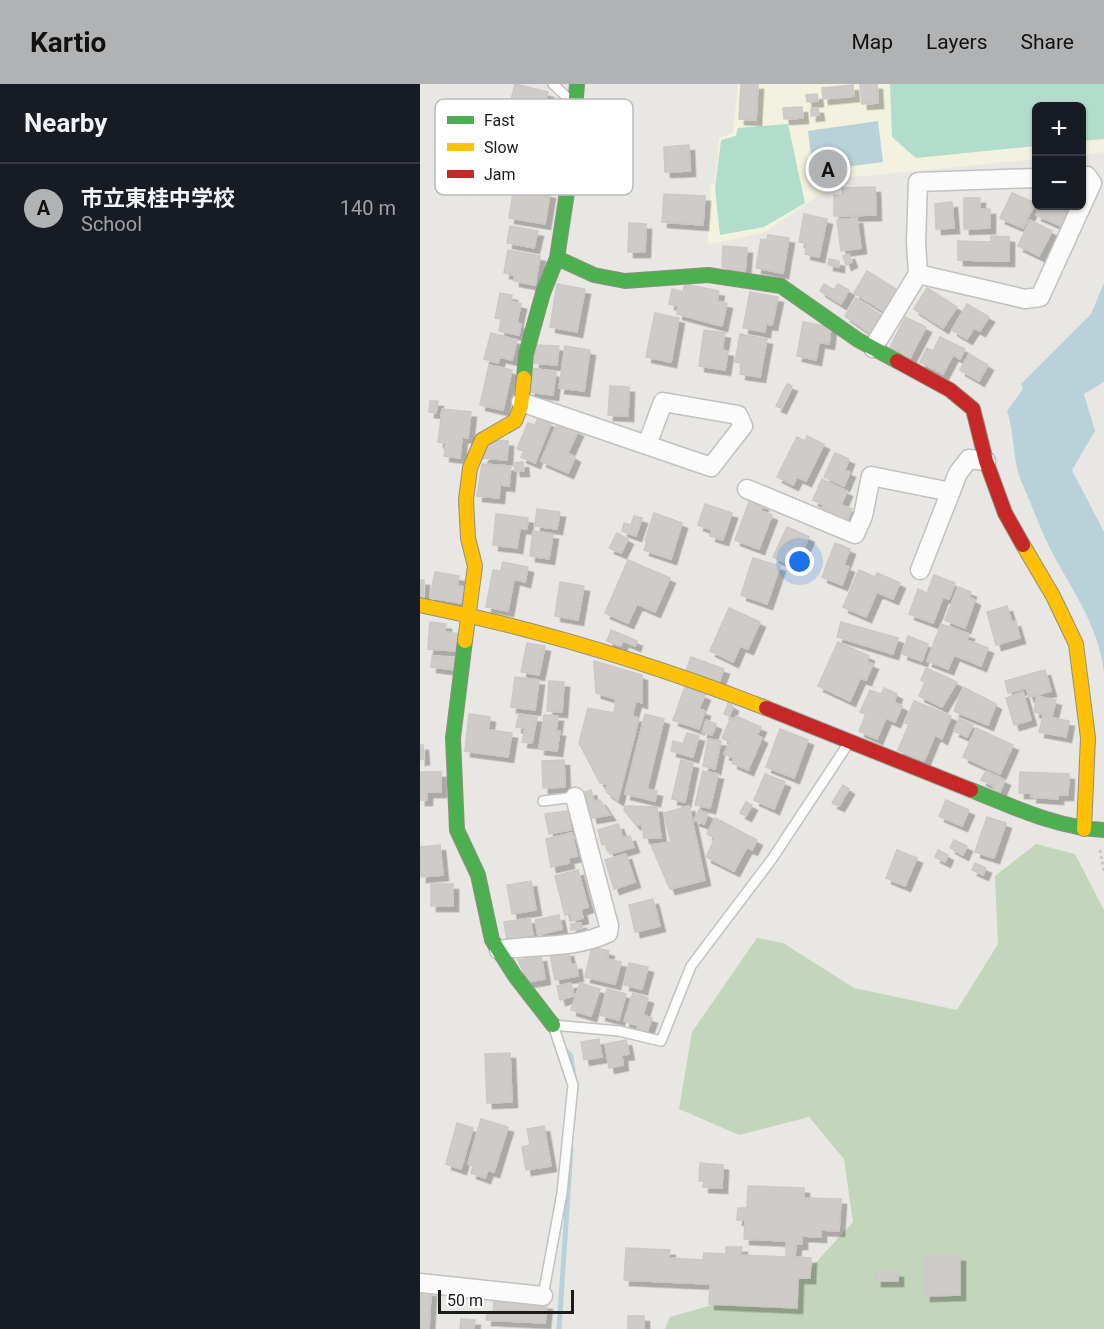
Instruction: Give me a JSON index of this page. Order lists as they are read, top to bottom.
{
  "legend": ["Fast", "Slow", "Jam"],
  "scale_bar": "50 m",
  "page": {
    "header": "Kartio",
    "nav": ["Map", "Layers", "Share"],
    "heading": "Nearby",
    "map_buttons": ["+", "−"],
    "pins": "A",
    "list": [
      {
        "mark": "A",
        "name": "市立東桂中学校",
        "note": "School",
        "value": "140 m"
      }
    ],
    "scale": "50 m"
  }
}
